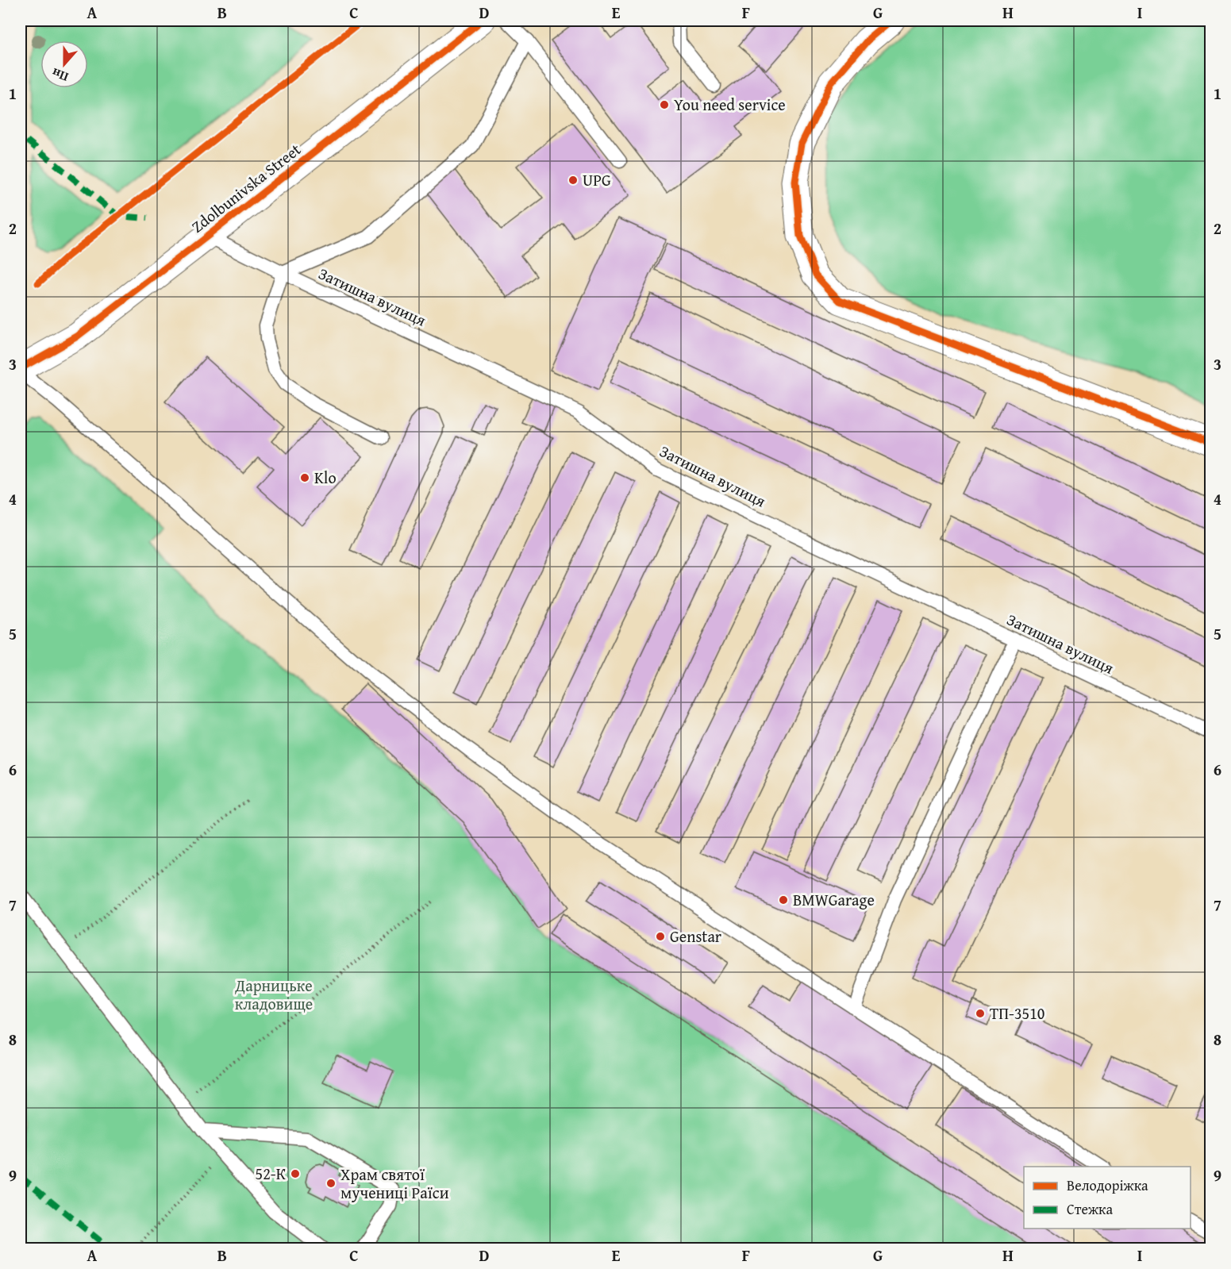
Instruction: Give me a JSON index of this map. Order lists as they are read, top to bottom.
{
  "streets": {
    "street": ["Zdolbunivska Street"],
    "lane": ["Затишна вулиця"]
  },
  "crossings": [
    ["Zdolbunivska Street", "Затишна вулиця"]
  ],
  "parks": ["Дарницьке кладовище"],
  "places": [
    "You need service",
    "UPG",
    "Klo",
    "BMWGarage",
    "Genstar",
    "ТП-3510",
    "52-К",
    "Храм святої мучениці Раїси"
  ],
  "legend": ["Велодоріжка", "Стежка"],
  "north": "bottom",
  "grid": {
    "columns": [
      "A",
      "B",
      "C",
      "D",
      "E",
      "F",
      "G",
      "H",
      "I"
    ],
    "rows": [
      "1",
      "2",
      "3",
      "4",
      "5",
      "6",
      "7",
      "8",
      "9"
    ]
  }
}
